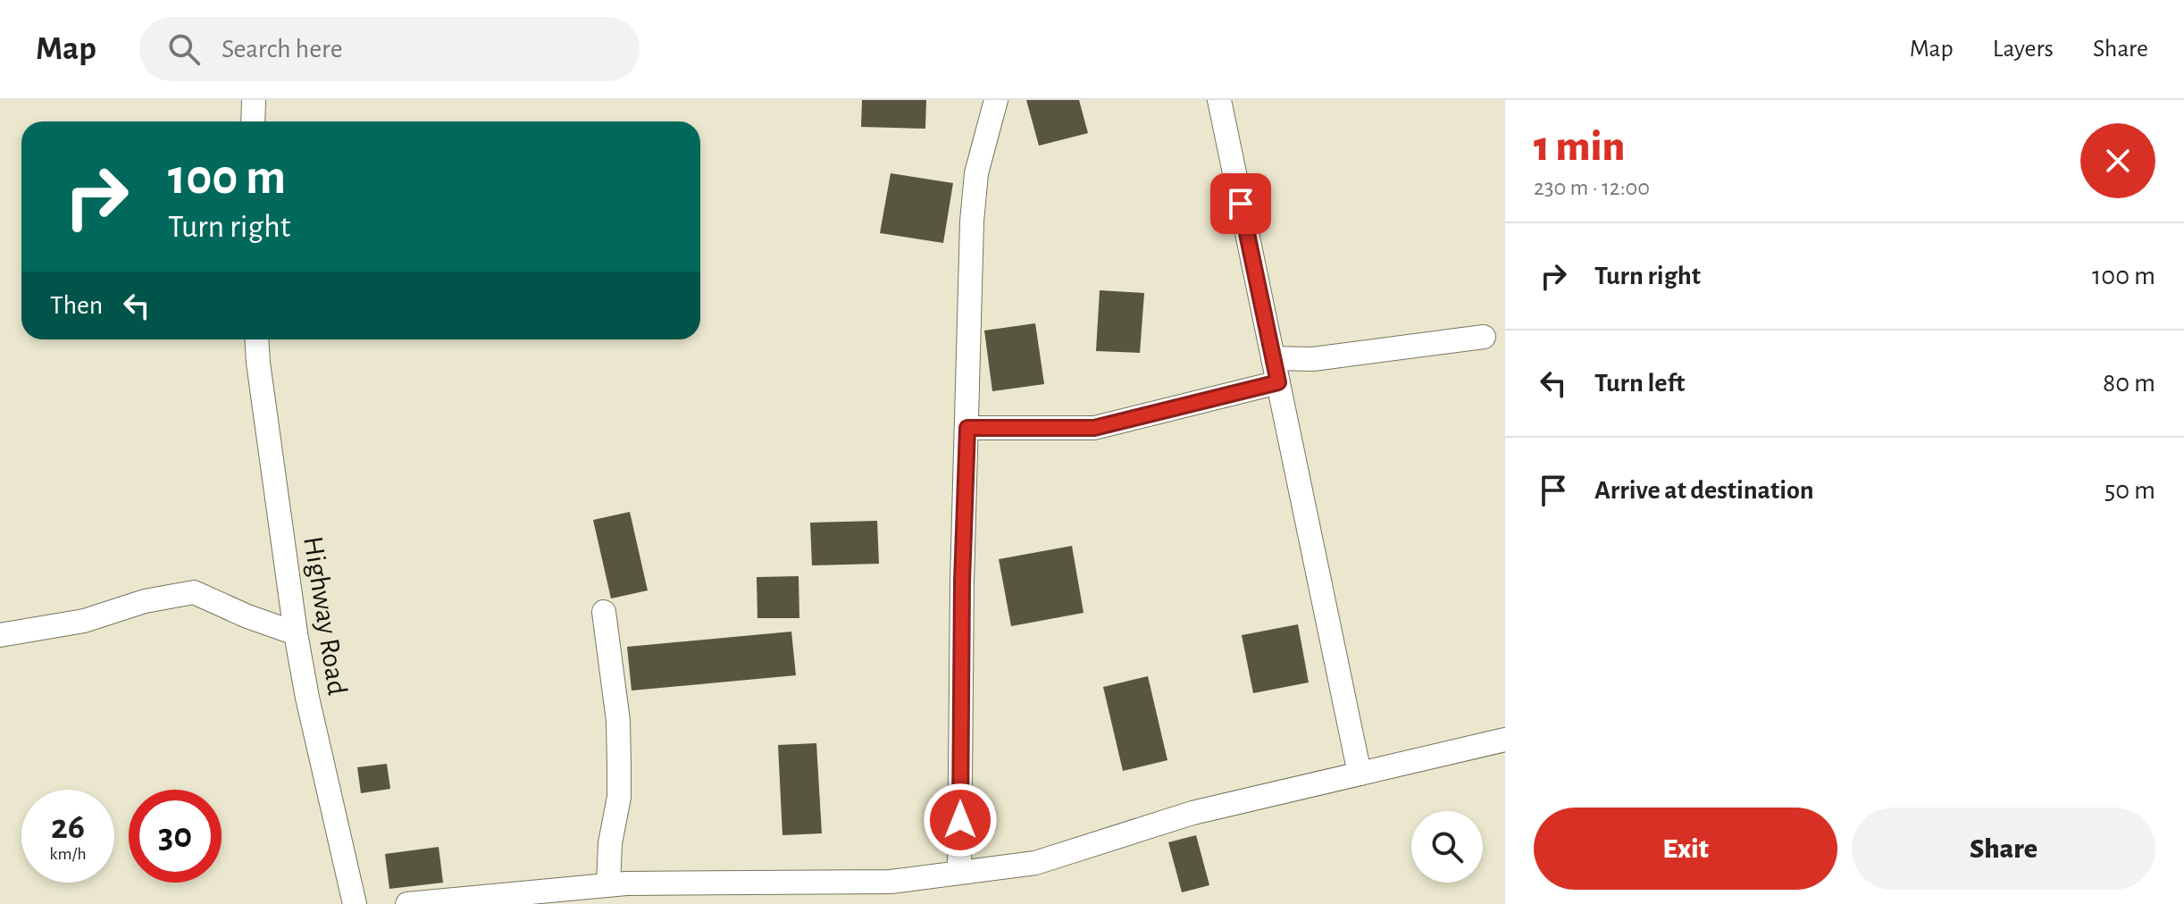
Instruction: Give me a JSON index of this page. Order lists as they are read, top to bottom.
{
  "streets": {
    "street": ["Highway Road"]
  },
  "page": {
    "header": "Map",
    "search": "Search here",
    "nav": ["Map", "Layers", "Share"],
    "heading": ["1 min", "230 m · 12:00"],
    "turn": ["100 m", "Turn right"],
    "list": [
      {
        "name": "Turn right",
        "value": "100 m"
      },
      {
        "name": "Turn left",
        "value": "80 m"
      },
      {
        "name": "Arrive at destination",
        "value": "50 m"
      }
    ],
    "then": "Then",
    "speed": "26 km/h",
    "limit": "30",
    "buttons": ["Exit", "Share"]
  }
}
